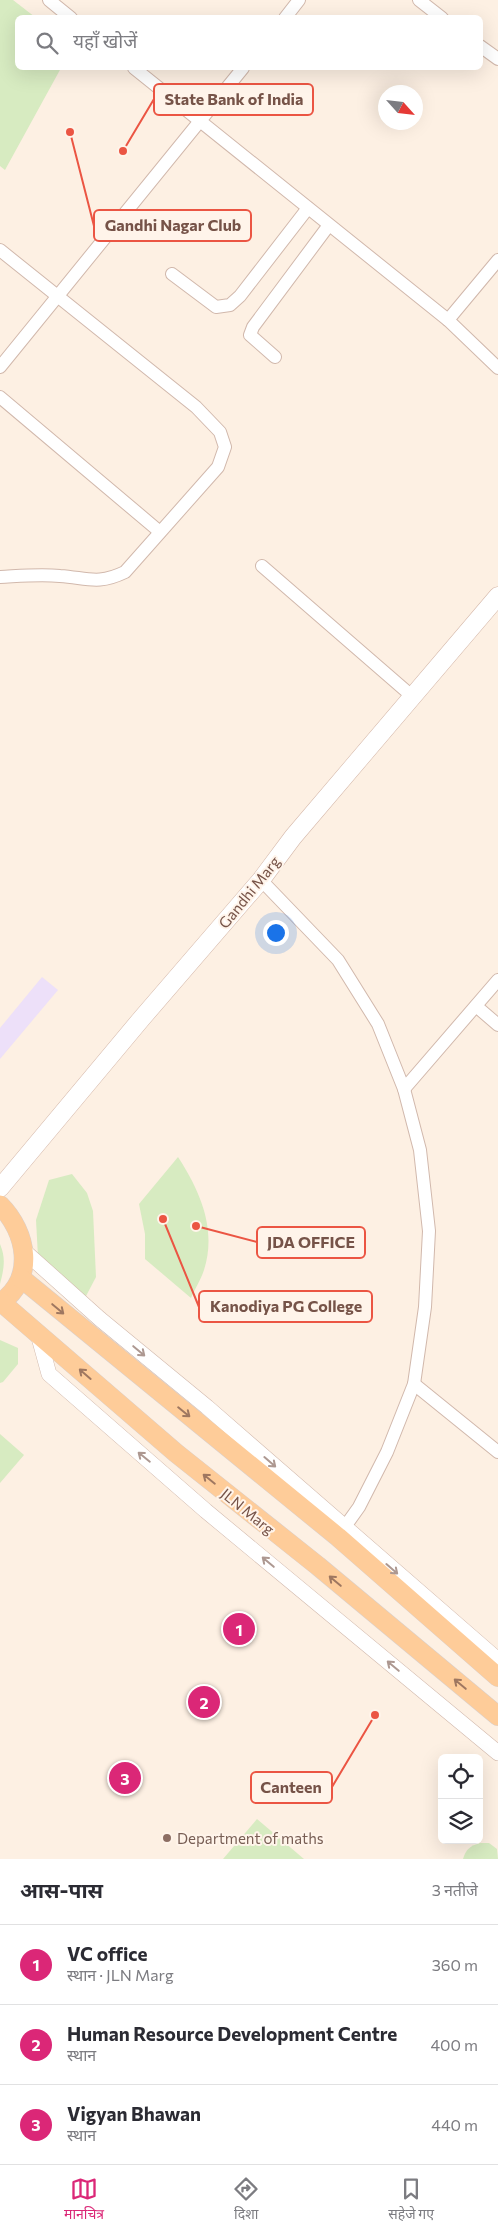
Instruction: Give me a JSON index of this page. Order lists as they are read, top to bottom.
{
  "streets": {
    "main road": ["Gandhi Marg", "JLN Marg"]
  },
  "places": [
    "Gandhi Nagar Club",
    "State Bank of India",
    "Kanodiya PG College",
    "JDA OFFICE",
    "Canteen",
    "Department of maths"
  ],
  "north": "bottom right",
  "page": {
    "search": "यहाँ खोजें",
    "pins": ["1", "2", "3"],
    "heading": ["आस-पास", "3 नतीजे"],
    "list": [
      {
        "mark": "1",
        "name": "VC office",
        "note": "स्थान · JLN Marg",
        "value": "360 m"
      },
      {
        "mark": "2",
        "name": "Human Resource Development Centre",
        "note": "स्थान",
        "value": "400 m"
      },
      {
        "mark": "3",
        "name": "Vigyan Bhawan",
        "note": "स्थान",
        "value": "440 m"
      }
    ],
    "nav": ["मानचित्र", "दिशा", "सहेजे गए"]
  }
}
